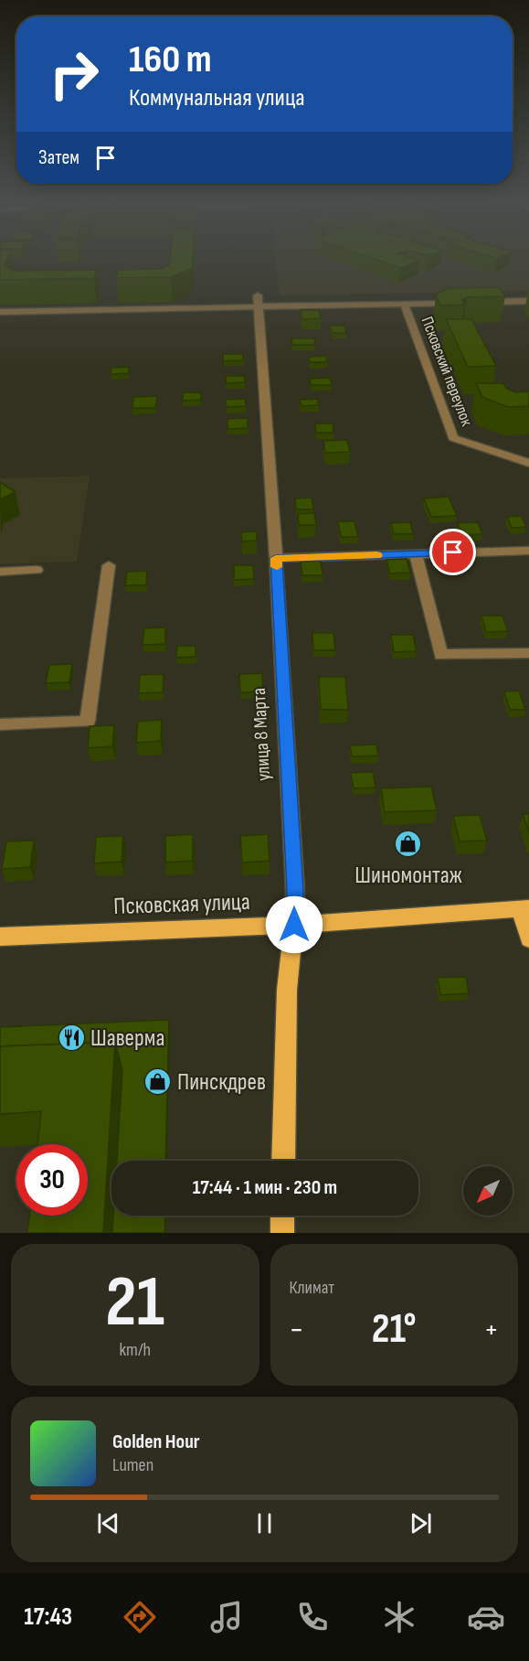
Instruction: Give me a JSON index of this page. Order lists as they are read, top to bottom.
{
  "streets": {
    "main road": ["улица 8 Марта", "Псковская улица"],
    "street": ["Псковский переулок"]
  },
  "crossings": [
    ["улица 8 Марта", "Псковская улица"]
  ],
  "places": {
    "shop": ["Шиномонтаж", "Пинскдрев"],
    "restaurant": ["Шаверма"]
  },
  "north": "bottom left",
  "page": {
    "turn": ["160 m", "Коммунальная улица"],
    "then": "Затем",
    "limit": "30",
    "trip": "17:44 · 1 мин · 230 m",
    "tile": [
      ["21", "km/h"],
      "Климат"
    ],
    "heat": ["−", "21°", "+"],
    "song": ["Golden Hour", "Lumen"],
    "tabs": "17:43"
  }
}
